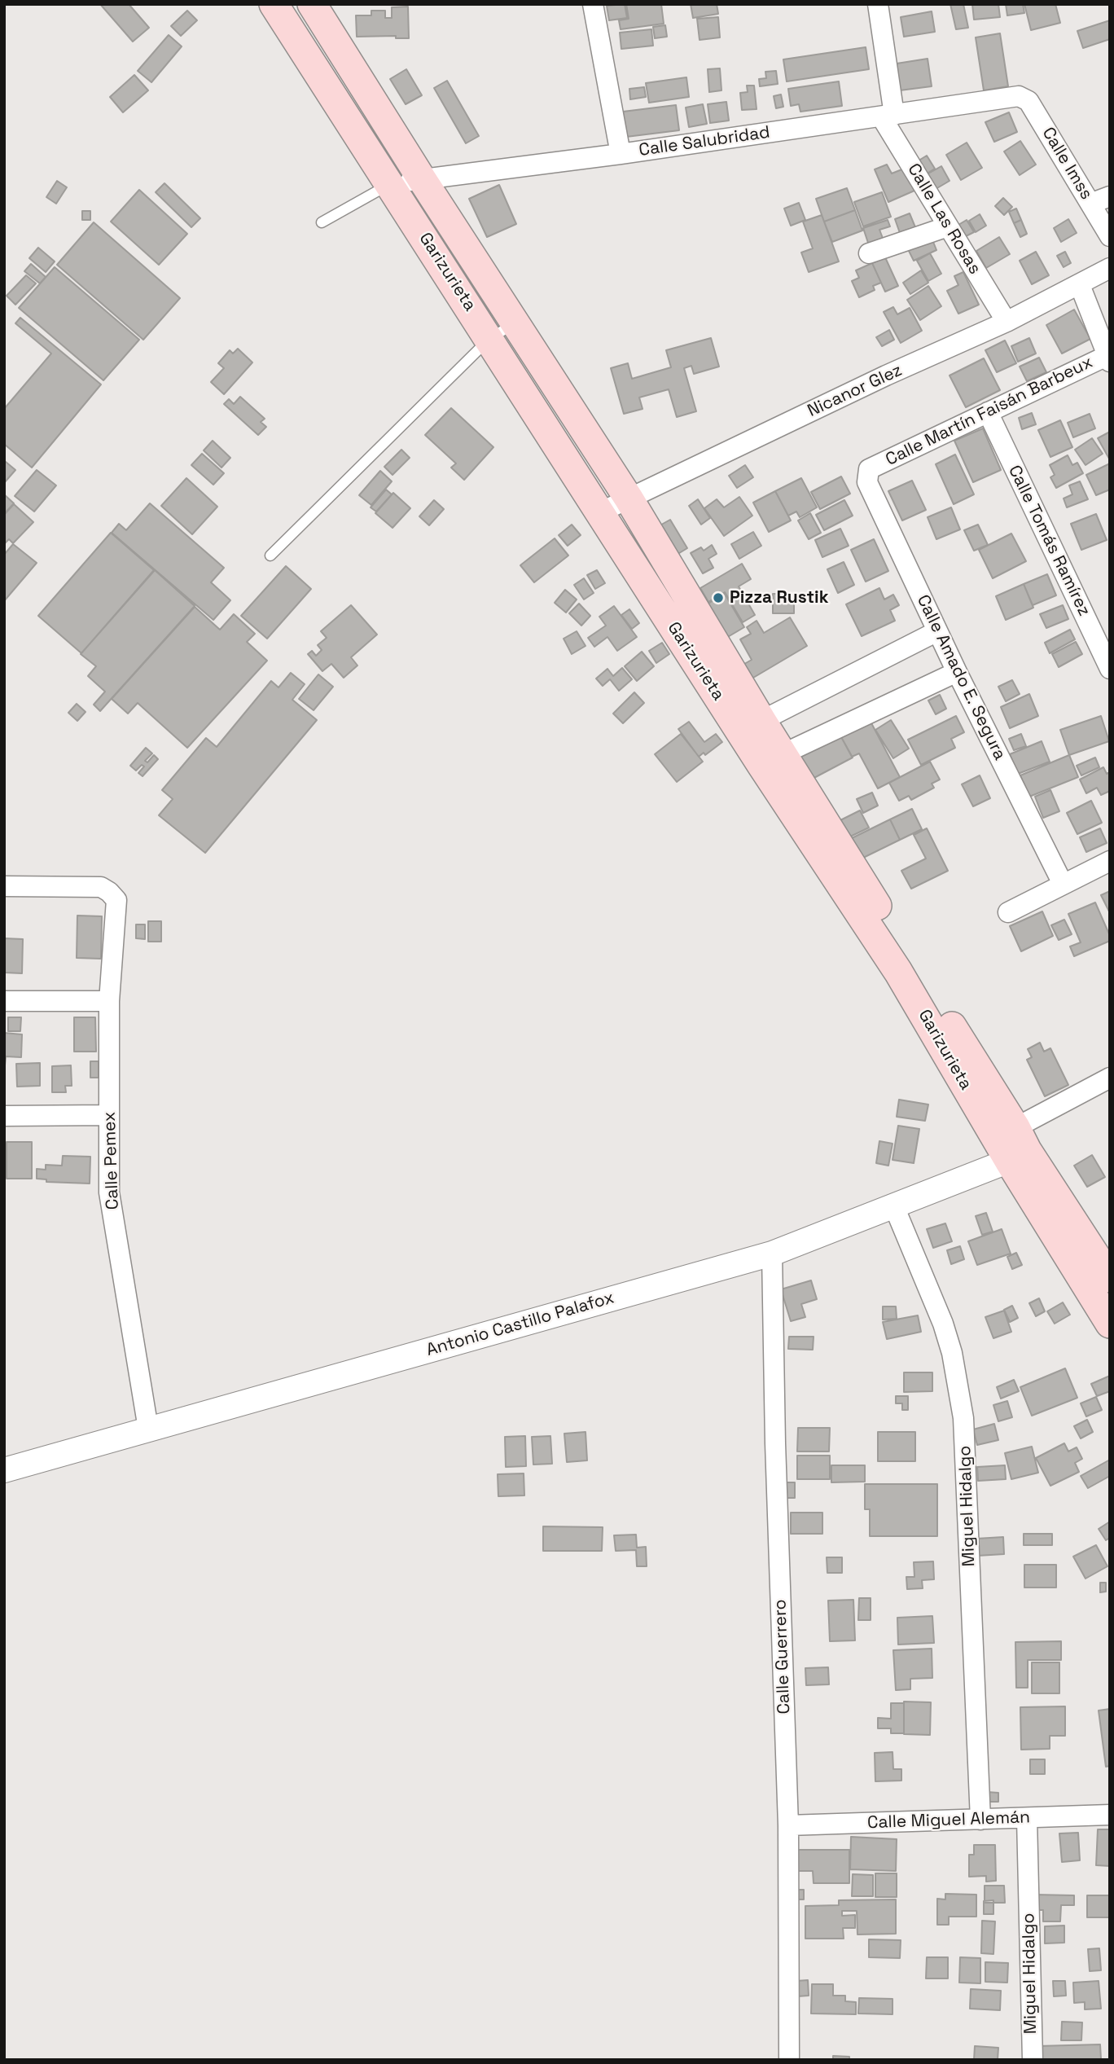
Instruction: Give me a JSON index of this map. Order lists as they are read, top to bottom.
{
  "streets": {
    "main road": ["Garizurieta"],
    "street": [
      "Calle Salubridad",
      "Calle Imss",
      "Calle Las Rosas",
      "Nicanor Glez",
      "Calle Martín Faisán Barbeux",
      "Calle Tomás Ramírez",
      "Calle Amado E. Segura",
      "Calle Pemex",
      "Antonio Castillo Palafox",
      "Miguel Hidalgo",
      "Calle Guerrero",
      "Calle Miguel Alemán"
    ]
  },
  "crossings": [
    ["Calle Salubridad", "Calle Imss"],
    ["Calle Salubridad", "Calle Las Rosas"],
    ["Calle Salubridad", "Garizurieta"],
    ["Calle Las Rosas", "Nicanor Glez"],
    ["Garizurieta", "Nicanor Glez"],
    ["Garizurieta", "Antonio Castillo Palafox"],
    ["Calle Martín Faisán Barbeux", "Calle Tomás Ramírez"],
    ["Calle Martín Faisán Barbeux", "Calle Amado E. Segura"],
    ["Calle Pemex", "Antonio Castillo Palafox"],
    ["Antonio Castillo Palafox", "Miguel Hidalgo"],
    ["Antonio Castillo Palafox", "Calle Guerrero"],
    ["Miguel Hidalgo", "Calle Miguel Alemán"],
    ["Calle Guerrero", "Calle Miguel Alemán"]
  ],
  "places": ["Pizza Rustik"]
}
